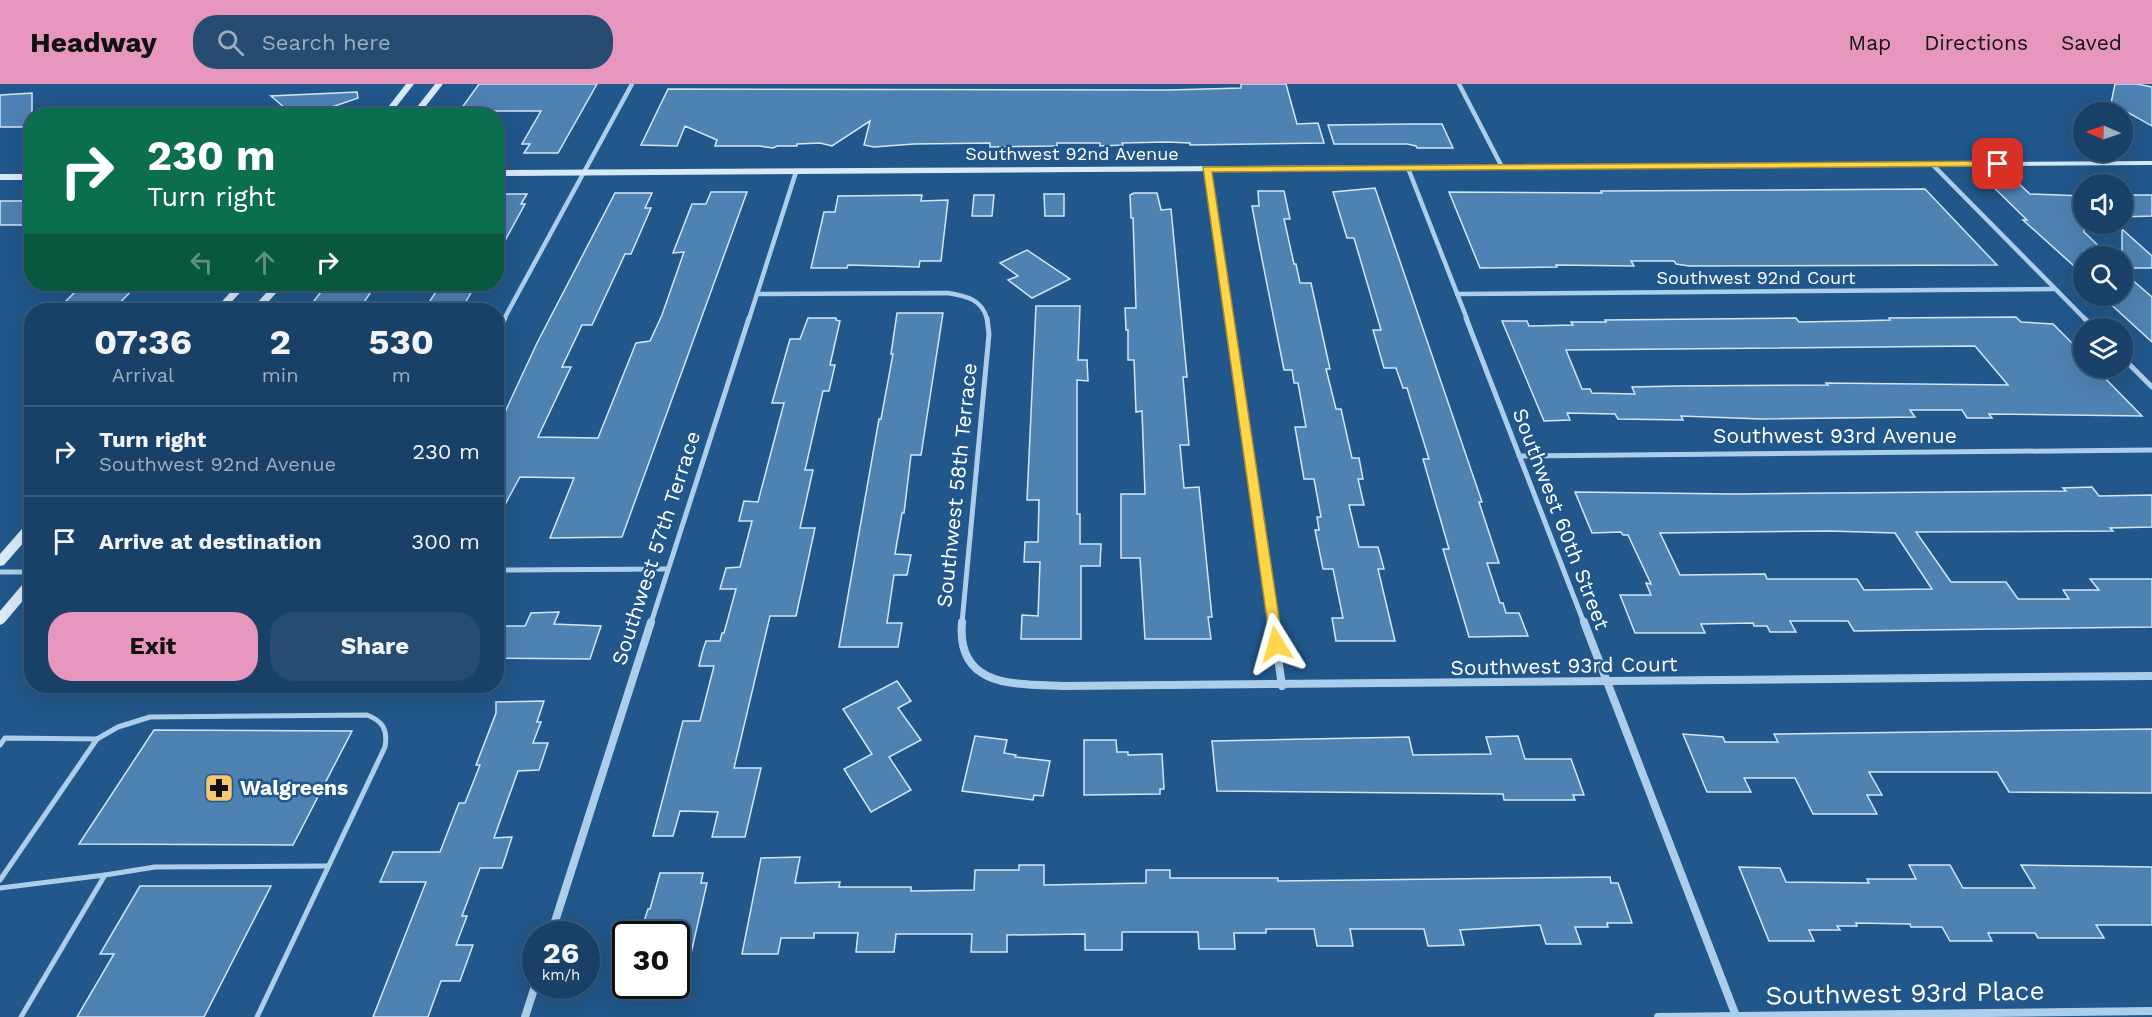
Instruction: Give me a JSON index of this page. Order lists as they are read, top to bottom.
{
  "streets": {
    "street": [
      "Southwest 92nd Avenue",
      "Southwest 92nd Court",
      "Southwest 93rd Avenue",
      "Southwest 58th Terrace",
      "Southwest 60th Street",
      "Southwest 57th Terrace",
      "Southwest 93rd Court",
      "Southwest 93rd Place"
    ]
  },
  "crossings": [
    ["Southwest 92nd Avenue", "Southwest 60th Street"],
    ["Southwest 92nd Avenue", "Southwest 57th Terrace"],
    ["Southwest 92nd Court", "Southwest 60th Street"],
    ["Southwest 93rd Avenue", "Southwest 60th Street"],
    ["Southwest 58th Terrace", "Southwest 57th Terrace"],
    ["Southwest 58th Terrace", "Southwest 93rd Court"],
    ["Southwest 60th Street", "Southwest 93rd Court"],
    ["Southwest 60th Street", "Southwest 93rd Place"]
  ],
  "places": {
    "pharmacy": ["Walgreens"]
  },
  "north": "left",
  "page": {
    "header": "Headway",
    "search": "Search here",
    "nav": ["Map", "Directions", "Saved"],
    "turn": ["230 m", "Turn right"],
    "eta": [
      "07:36",
      "Arrival",
      "2",
      "min",
      "530",
      "m"
    ],
    "list": [
      {
        "name": "Turn right",
        "note": "Southwest 92nd Avenue",
        "value": "230 m"
      },
      {
        "name": "Arrive at destination",
        "value": "300 m"
      }
    ],
    "buttons": ["Exit", "Share"],
    "speed": "26 km/h",
    "limit": "30"
  }
}
